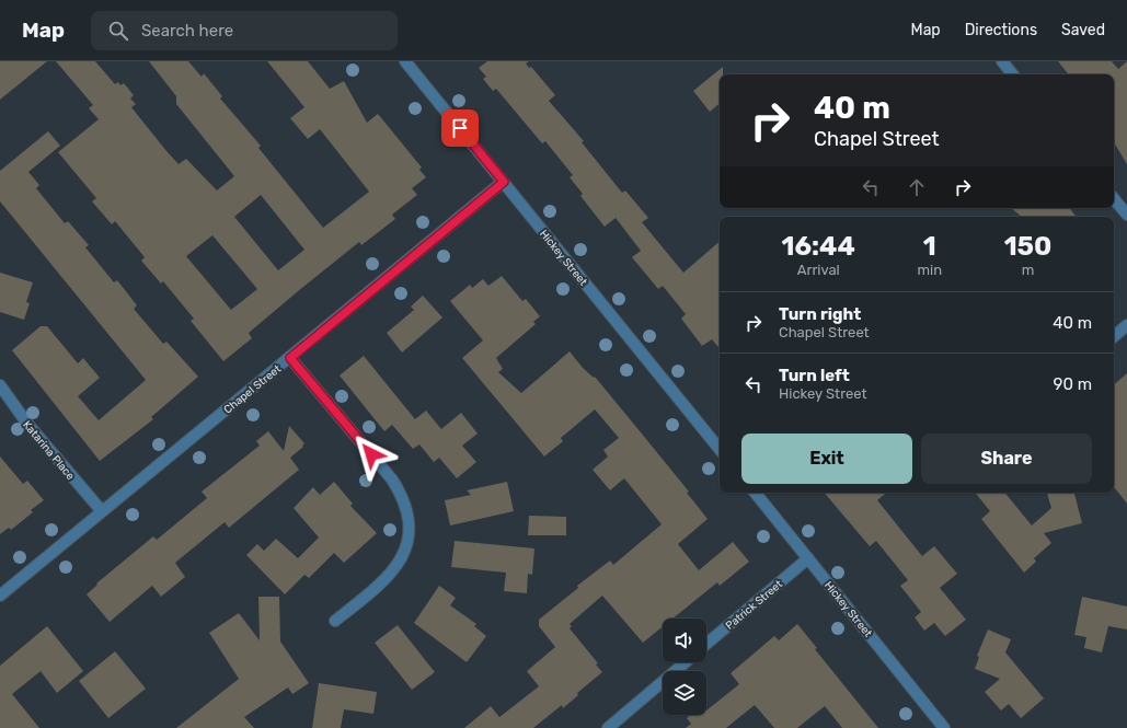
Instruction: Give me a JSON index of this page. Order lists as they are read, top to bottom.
{
  "streets": {
    "street": [
      "Hickey Street",
      "Chapel Street",
      "Katarina Place",
      "Patrick Street"
    ]
  },
  "crossings": [
    ["Hickey Street", "Chapel Street"],
    ["Hickey Street", "Patrick Street"],
    ["Chapel Street", "Katarina Place"]
  ],
  "page": {
    "header": "Map",
    "search": "Search here",
    "nav": ["Map", "Directions", "Saved"],
    "turn": ["40 m", "Chapel Street"],
    "eta": [
      "16:44",
      "Arrival",
      "1",
      "min",
      "150",
      "m"
    ],
    "list": [
      {
        "name": "Turn right",
        "note": "Chapel Street",
        "value": "40 m"
      },
      {
        "name": "Turn left",
        "note": "Hickey Street",
        "value": "90 m"
      }
    ],
    "buttons": ["Exit", "Share"]
  }
}
